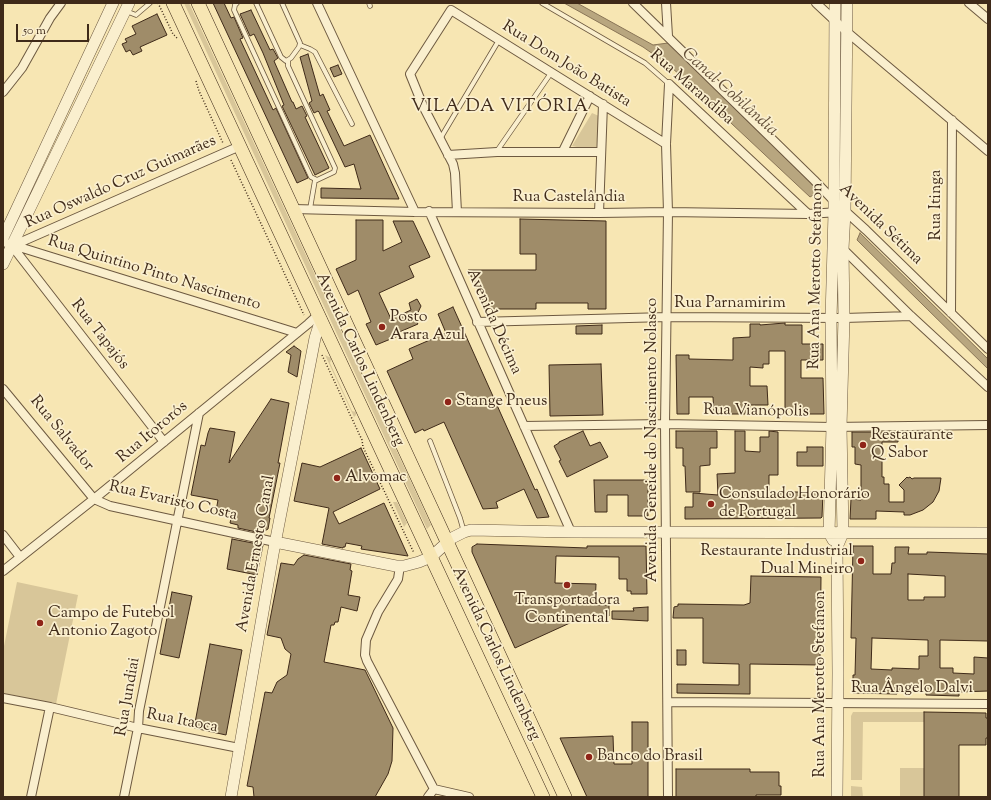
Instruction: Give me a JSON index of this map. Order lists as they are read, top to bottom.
{
  "streets": {
    "main road": ["Avenida Carlos Lindenberg"],
    "street": [
      "Rua Dom João Batista",
      "Rua Marandiba",
      "Rua Oswaldo Cruz Guimarães",
      "Rua Castelândia",
      "Rua Itinga",
      "Avenida Sétima",
      "Rua Quintino Pinto Nascimento",
      "Rua Ana Merotto Stefanon",
      "Rua Parnamirim",
      "Avenida Décima",
      "Rua Tapajós",
      "Rua Vianópolis",
      "Rua Itororós",
      "Rua Salvador",
      "Avenida Geneide do Nascimento Nolasco",
      "Rua Evaristo Costa",
      "Avenida Ernesto Canal",
      "Rua Ângelo Dalvi",
      "Rua Jundiai",
      "Rua Itaoca"
    ]
  },
  "crossings": [
    ["Rua Dom João Batista", "Avenida Geneide do Nascimento Nolasco"],
    ["Rua Marandiba", "Rua Castelândia"],
    ["Rua Marandiba", "Avenida Geneide do Nascimento Nolasco"],
    ["Rua Oswaldo Cruz Guimarães", "Rua Quintino Pinto Nascimento"],
    ["Rua Oswaldo Cruz Guimarães", "Rua Tapajós"],
    ["Rua Oswaldo Cruz Guimarães", "Avenida Carlos Lindenberg"],
    ["Rua Castelândia", "Avenida Sétima"],
    ["Rua Castelândia", "Rua Ana Merotto Stefanon"],
    ["Rua Castelândia", "Avenida Décima"],
    ["Rua Castelândia", "Avenida Carlos Lindenberg"],
    ["Rua Castelândia", "Avenida Geneide do Nascimento Nolasco"],
    ["Rua Itinga", "Avenida Sétima"],
    ["Avenida Sétima", "Rua Ana Merotto Stefanon"],
    ["Rua Quintino Pinto Nascimento", "Rua Tapajós"],
    ["Rua Quintino Pinto Nascimento", "Rua Itororós"],
    ["Rua Ana Merotto Stefanon", "Rua Parnamirim"],
    ["Rua Ana Merotto Stefanon", "Rua Vianópolis"],
    ["Rua Ana Merotto Stefanon", "Rua Ângelo Dalvi"],
    ["Rua Parnamirim", "Avenida Décima"],
    ["Rua Parnamirim", "Avenida Geneide do Nascimento Nolasco"],
    ["Avenida Décima", "Rua Vianópolis"],
    ["Rua Tapajós", "Rua Itororós"],
    ["Avenida Carlos Lindenberg", "Rua Itororós"],
    ["Avenida Carlos Lindenberg", "Rua Evaristo Costa"],
    ["Avenida Carlos Lindenberg", "Avenida Ernesto Canal"],
    ["Rua Vianópolis", "Avenida Geneide do Nascimento Nolasco"],
    ["Rua Itororós", "Rua Salvador"],
    ["Rua Itororós", "Rua Evaristo Costa"],
    ["Rua Itororós", "Avenida Ernesto Canal"],
    ["Rua Itororós", "Rua Jundiai"],
    ["Rua Salvador", "Rua Evaristo Costa"],
    ["Avenida Geneide do Nascimento Nolasco", "Rua Ângelo Dalvi"],
    ["Rua Evaristo Costa", "Avenida Ernesto Canal"],
    ["Rua Evaristo Costa", "Rua Jundiai"],
    ["Avenida Ernesto Canal", "Rua Itaoca"],
    ["Rua Jundiai", "Rua Itaoca"]
  ],
  "districts": ["VILA DA VITÓRIA"],
  "water": ["Canal Cobilândia"],
  "places": [
    "Posto Arara Azul",
    "Stange Pneus",
    "Restaurante Q Sabor",
    "Alvomac",
    "Consulado Honorário de Portugal",
    "Restaurante Industrial Dual Mineiro",
    "Transportadora Continental",
    "Campo de Futebol Antonio Zagoto",
    "Banco do Brasil"
  ],
  "scale_bar": "50 m"
}
